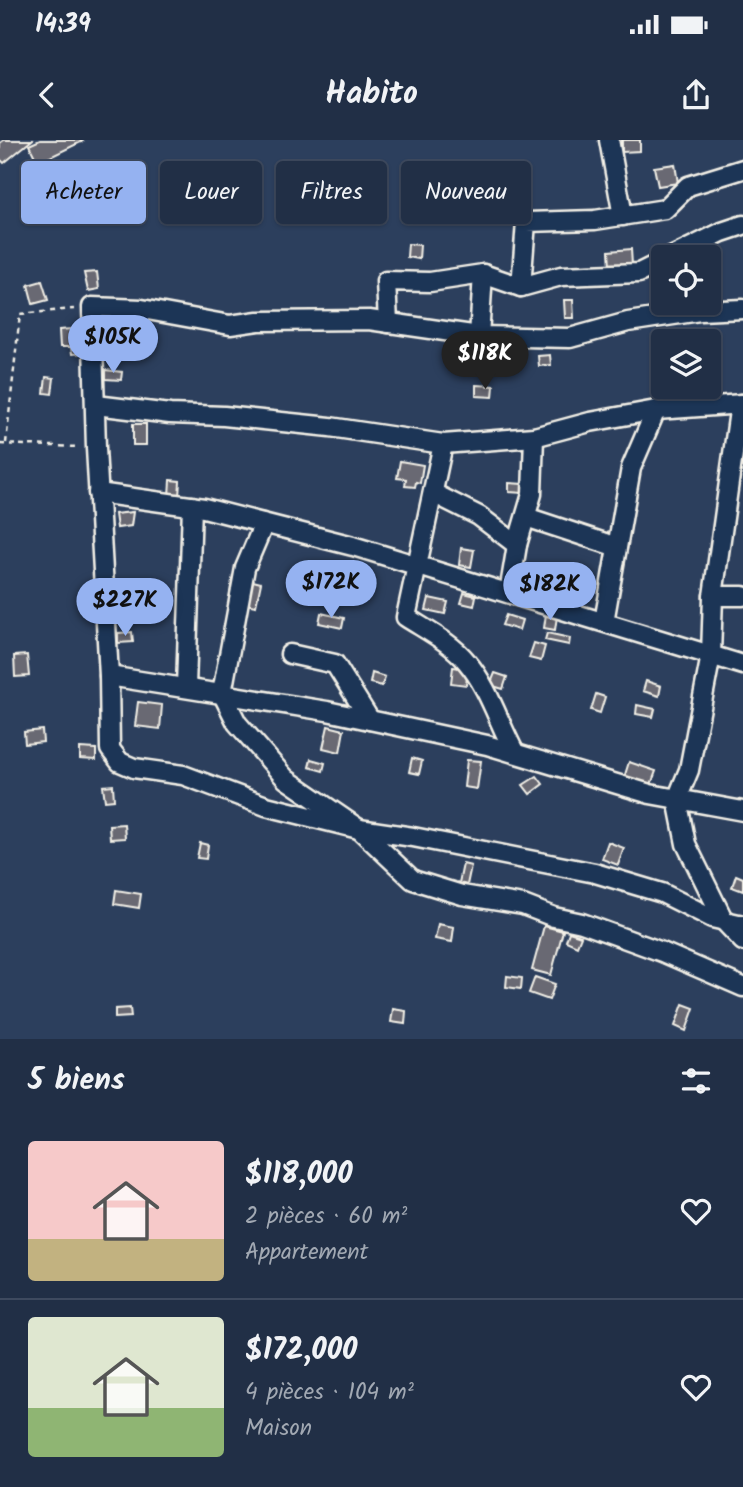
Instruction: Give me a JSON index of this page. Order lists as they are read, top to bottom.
{
  "page": {
    "status": "14:39",
    "header": "Habito",
    "chip": [
      "Acheter",
      "Louer",
      "Filtres",
      "Nouveau"
    ],
    "price": [
      "$105K",
      "$118K",
      "$172K",
      "$182K",
      "$227K"
    ],
    "heading": "5 biens",
    "list": [
      {
        "name": "$118,000",
        "note": "2 pièces · 60 m² · Appartement"
      },
      {
        "name": "$172,000",
        "note": "4 pièces · 104 m² · Maison"
      }
    ]
  }
}
